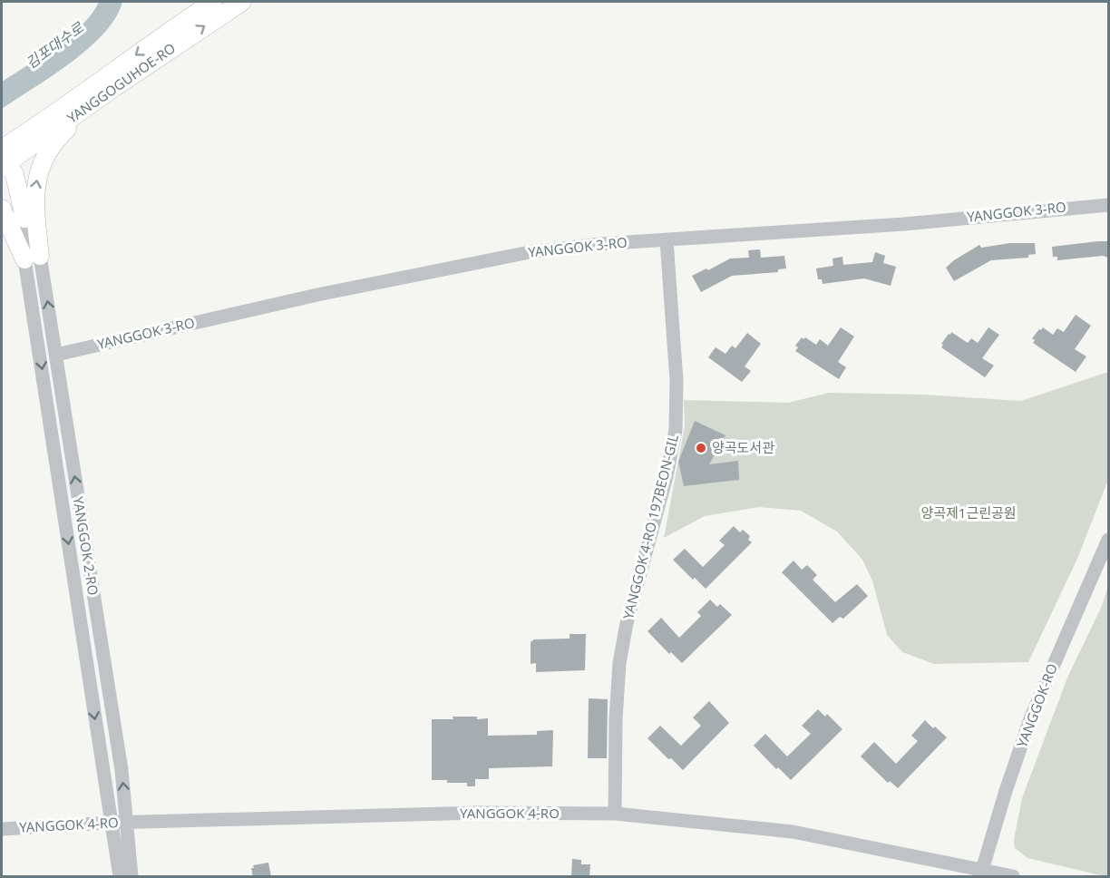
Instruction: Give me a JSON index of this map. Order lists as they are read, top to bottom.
{
  "streets": {
    "main road": ["YANGGOGUHOE-RO", "YANGGOK 2-RO"],
    "street": [
      "YANGGOK 3-RO",
      "YANGGOK 4-RO 197BEON-GIL",
      "YANGGOK-RO",
      "YANGGOK 4-RO"
    ]
  },
  "crossings": [
    ["YANGGOGUHOE-RO", "YANGGOK 2-RO"],
    ["YANGGOK 3-RO", "YANGGOK 4-RO 197BEON-GIL"],
    ["YANGGOK 3-RO", "YANGGOK 2-RO"],
    ["YANGGOK 4-RO 197BEON-GIL", "YANGGOK 4-RO"],
    ["YANGGOK 2-RO", "YANGGOK 4-RO"],
    ["YANGGOK-RO", "YANGGOK 4-RO"]
  ],
  "water": ["김포대수로"],
  "parks": ["양곡제1근린공원"],
  "places": ["양곡도서관"]
}
